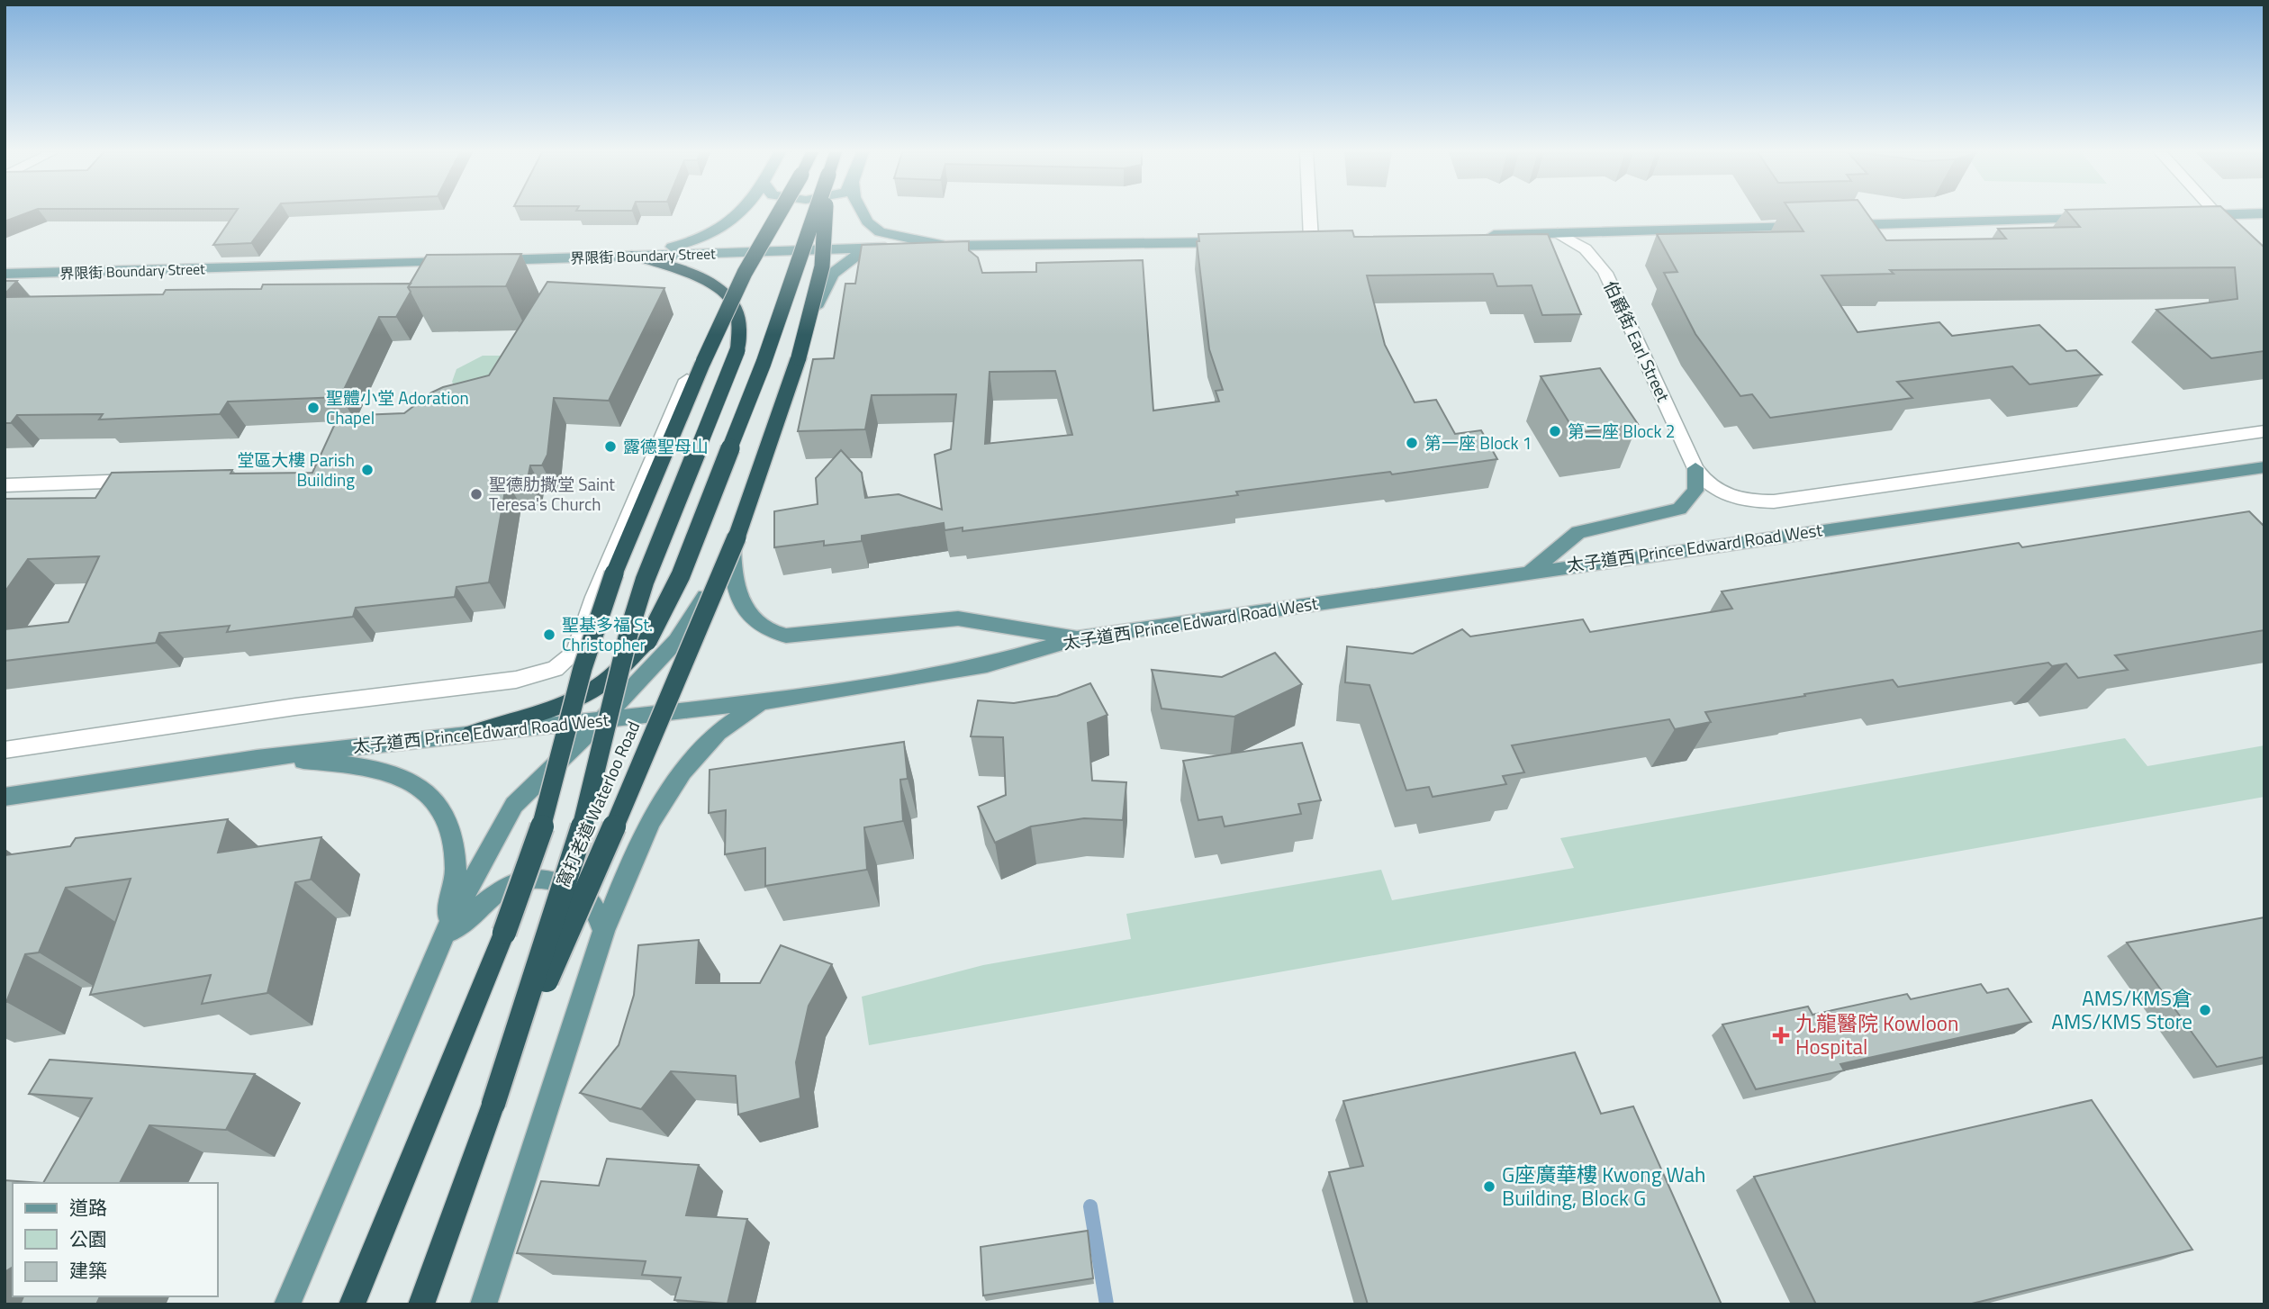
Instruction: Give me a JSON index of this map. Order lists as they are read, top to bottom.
{
  "streets": {
    "highway": ["窩打老道 Waterloo Road"],
    "main road": ["界限街 Boundary Street", "太子道西 Prince Edward Road West"],
    "street": ["伯爵街 Earl Street"]
  },
  "crossings": [
    ["界限街 Boundary Street", "窩打老道 Waterloo Road"],
    ["伯爵街 Earl Street", "太子道西 Prince Edward Road West"],
    ["太子道西 Prince Edward Road West", "窩打老道 Waterloo Road"]
  ],
  "places": {
    "other": [
      "聖體小堂 Adoration Chapel",
      "第二座 Block 2",
      "第一座 Block 1",
      "露德聖母山",
      "堂區大樓 Parish Building",
      "聖德肋撒堂 Saint Teresa's Church",
      "聖基多福 St. Christopher",
      "AMS/KMS倉 AMS/KMS Store",
      "G座廣華樓 Kwong Wah Building, Block G"
    ],
    "health": ["九龍醫院 Kowloon Hospital"]
  },
  "legend": ["道路", "公園", "建築"]
}
